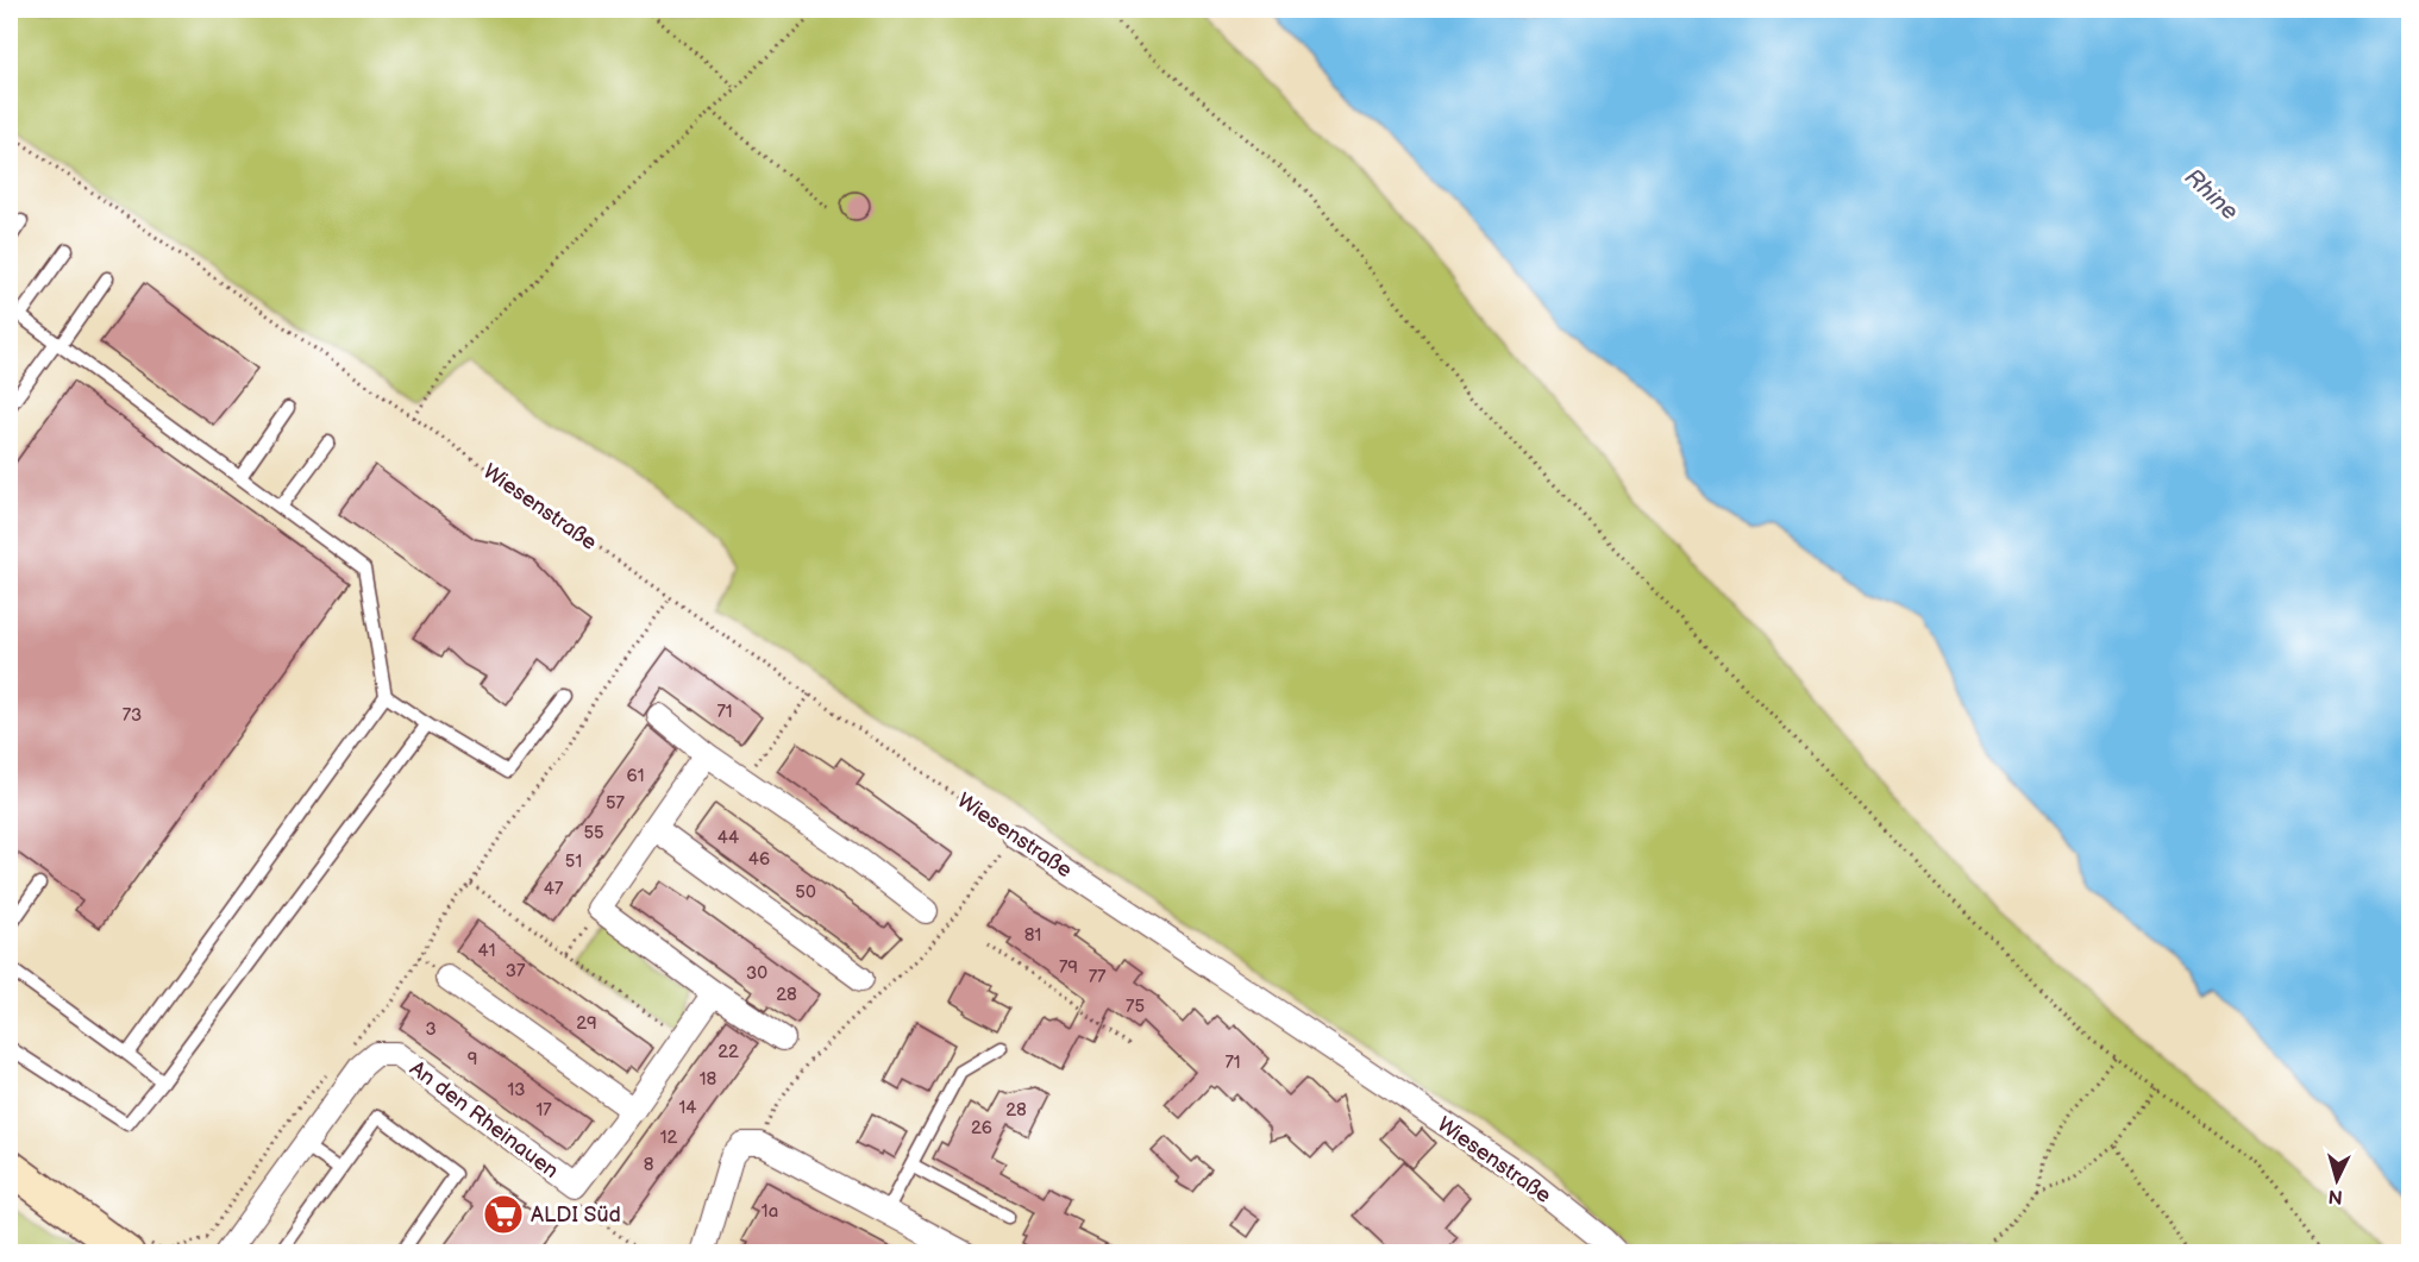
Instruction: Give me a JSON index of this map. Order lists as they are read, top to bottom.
{
  "streets": {
    "street": ["Wiesenstraße", "An den Rheinauen"]
  },
  "water": ["Rhine"],
  "places": {
    "supermarket": ["ALDI Süd"]
  },
  "house_numbers": [
    "71",
    "73",
    "61",
    "57",
    "55",
    "44",
    "46",
    "51",
    "47",
    "50",
    "81",
    "41",
    "79",
    "37",
    "30",
    "77",
    "28",
    "75",
    "29",
    "3",
    "22",
    "9",
    "71",
    "18",
    "13",
    "14",
    "17",
    "28",
    "26",
    "12",
    "8",
    "1a"
  ],
  "north": "bottom"
}
